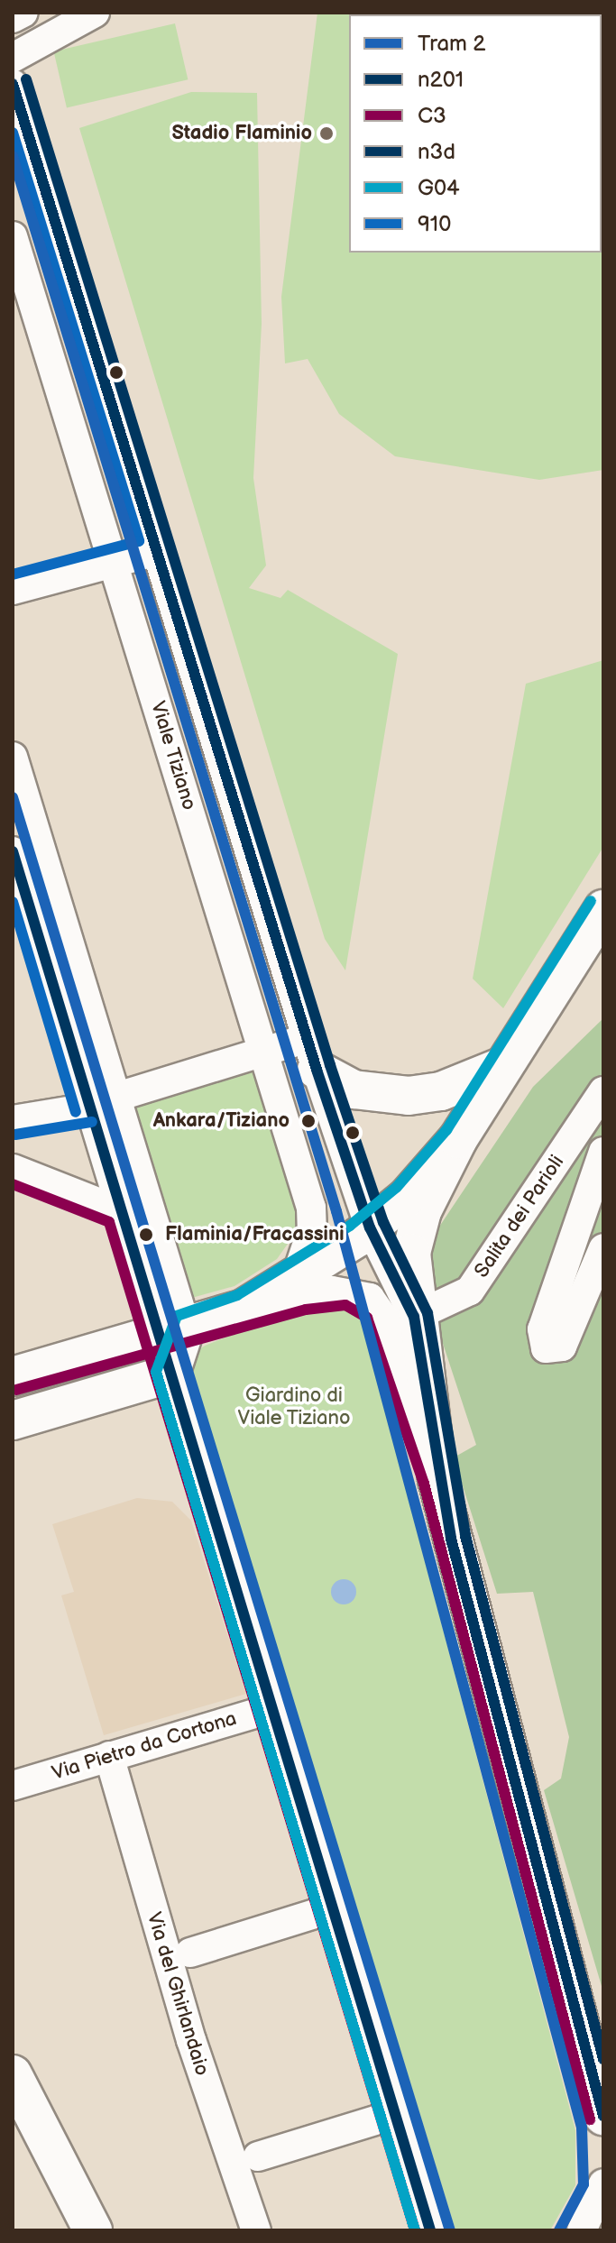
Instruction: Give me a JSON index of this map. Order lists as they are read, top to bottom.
{
  "streets": {
    "street": [
      "Viale Tiziano",
      "Salita dei Parioli",
      "Via Pietro da Cortona",
      "Via del Ghirlandaio"
    ]
  },
  "crossings": [
    ["Via Pietro da Cortona", "Via del Ghirlandaio"]
  ],
  "parks": ["Giardino di Viale Tiziano"],
  "places": ["Stadio Flaminio", "Ankara/Tiziano", "Flaminia/Fracassini"],
  "lines": [
    "transit line n3d",
    "transit line n201",
    "transit line 910",
    "tram line 2",
    "transit line G04",
    "transit line C3"
  ],
  "legend": [
    "Tram 2",
    "n201",
    "C3",
    "n3d",
    "G04",
    "910"
  ]
}
